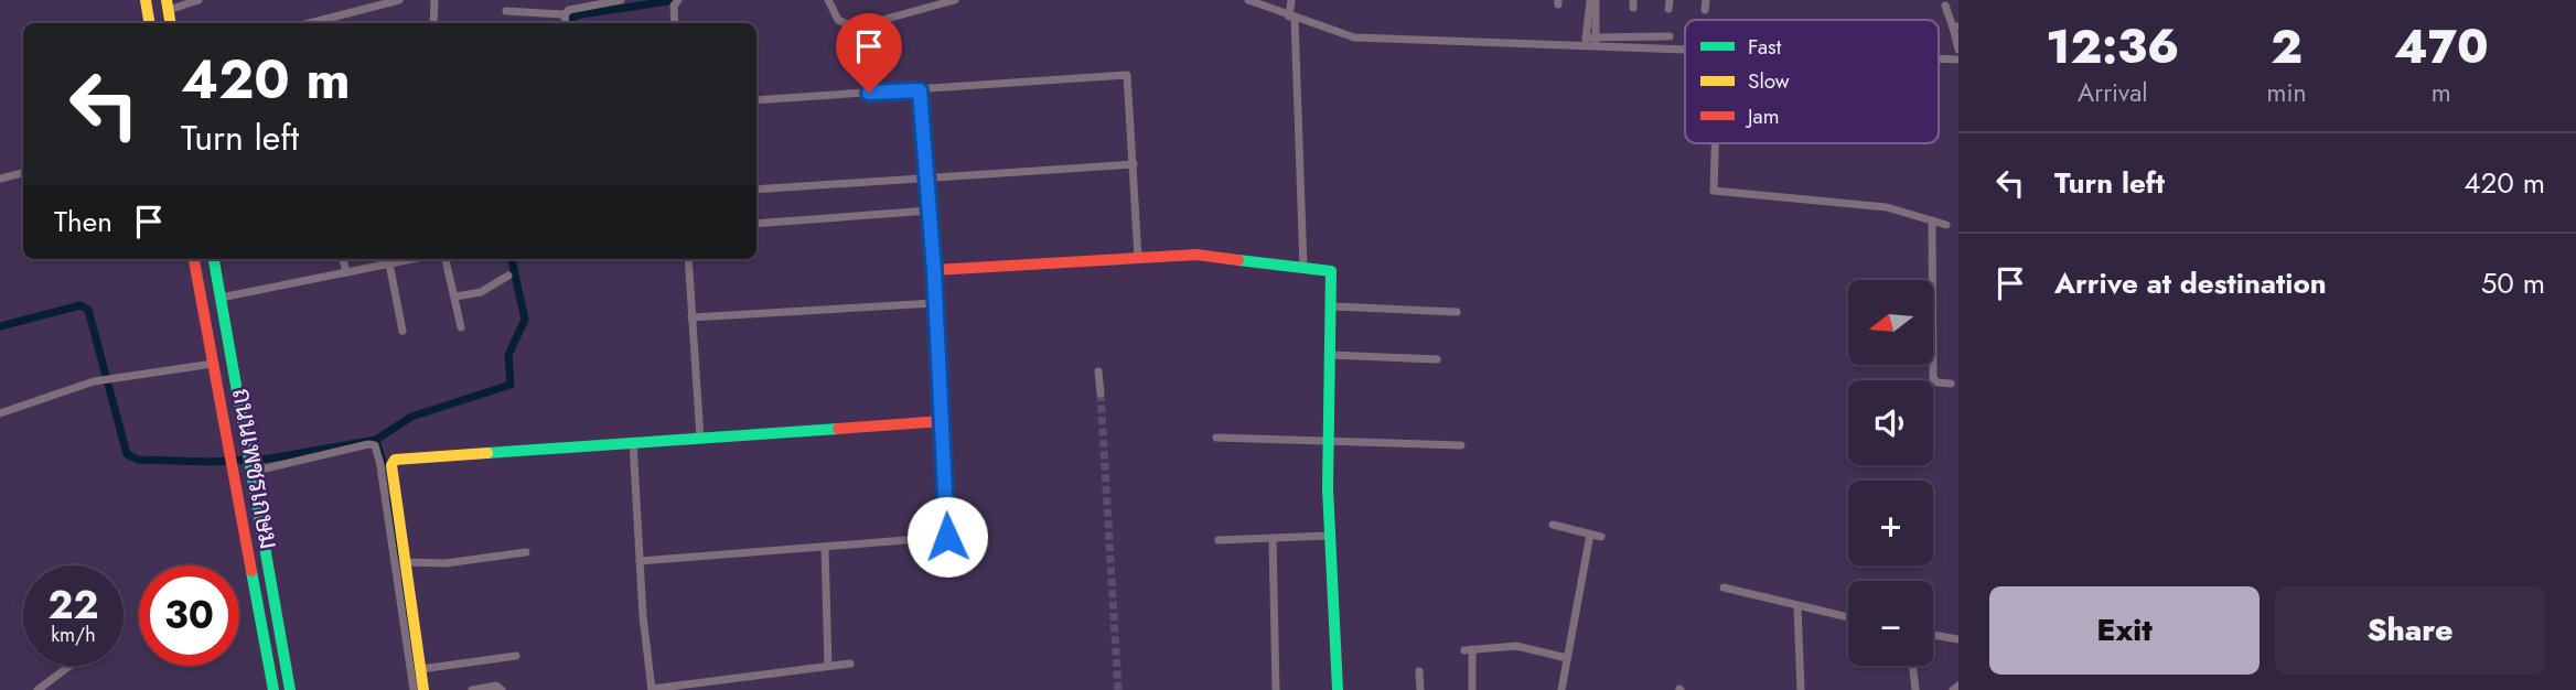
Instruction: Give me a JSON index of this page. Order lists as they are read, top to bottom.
{
  "streets": {
    "street": ["ถนนเพชรเกษม"]
  },
  "legend": ["Fast", "Slow", "Jam"],
  "north": "left",
  "page": {
    "eta": [
      "12:36",
      "Arrival",
      "2",
      "min",
      "470",
      "m"
    ],
    "turn": ["420 m", "Turn left"],
    "list": [
      {
        "name": "Turn left",
        "value": "420 m"
      },
      {
        "name": "Arrive at destination",
        "value": "50 m"
      }
    ],
    "then": "Then",
    "map_buttons": ["+", "−"],
    "speed": "22 km/h",
    "limit": "30",
    "buttons": ["Exit", "Share"]
  }
}
